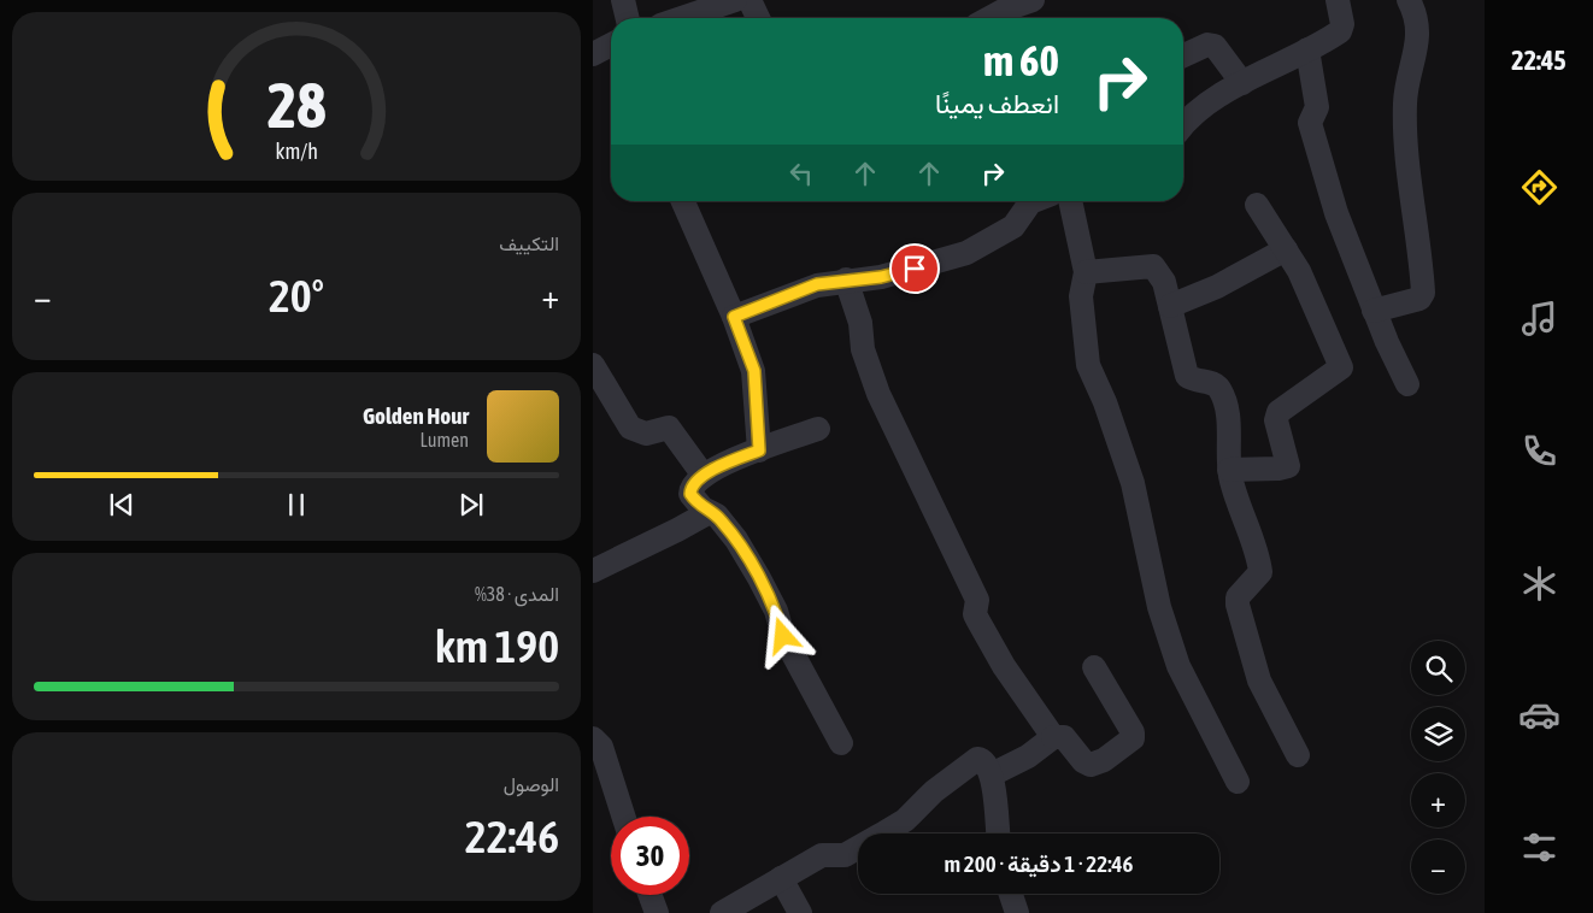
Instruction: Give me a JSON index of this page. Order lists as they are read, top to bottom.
{
  "page": {
    "tabs": "22:45",
    "turn": ["60 m", "انعطف يمينًا"],
    "tile": [
      "التكييف",
      ["المدى · 38%", "190 km"],
      ["الوصول", "22:46"]
    ],
    "heat": ["−", "20°", "+"],
    "song": ["Golden Hour", "Lumen"],
    "map_buttons": ["+", "−"],
    "limit": "30",
    "trip": "22:46 · 1 دقيقة · 200 m",
    "gauge": ["28", "km/h"]
  }
}
